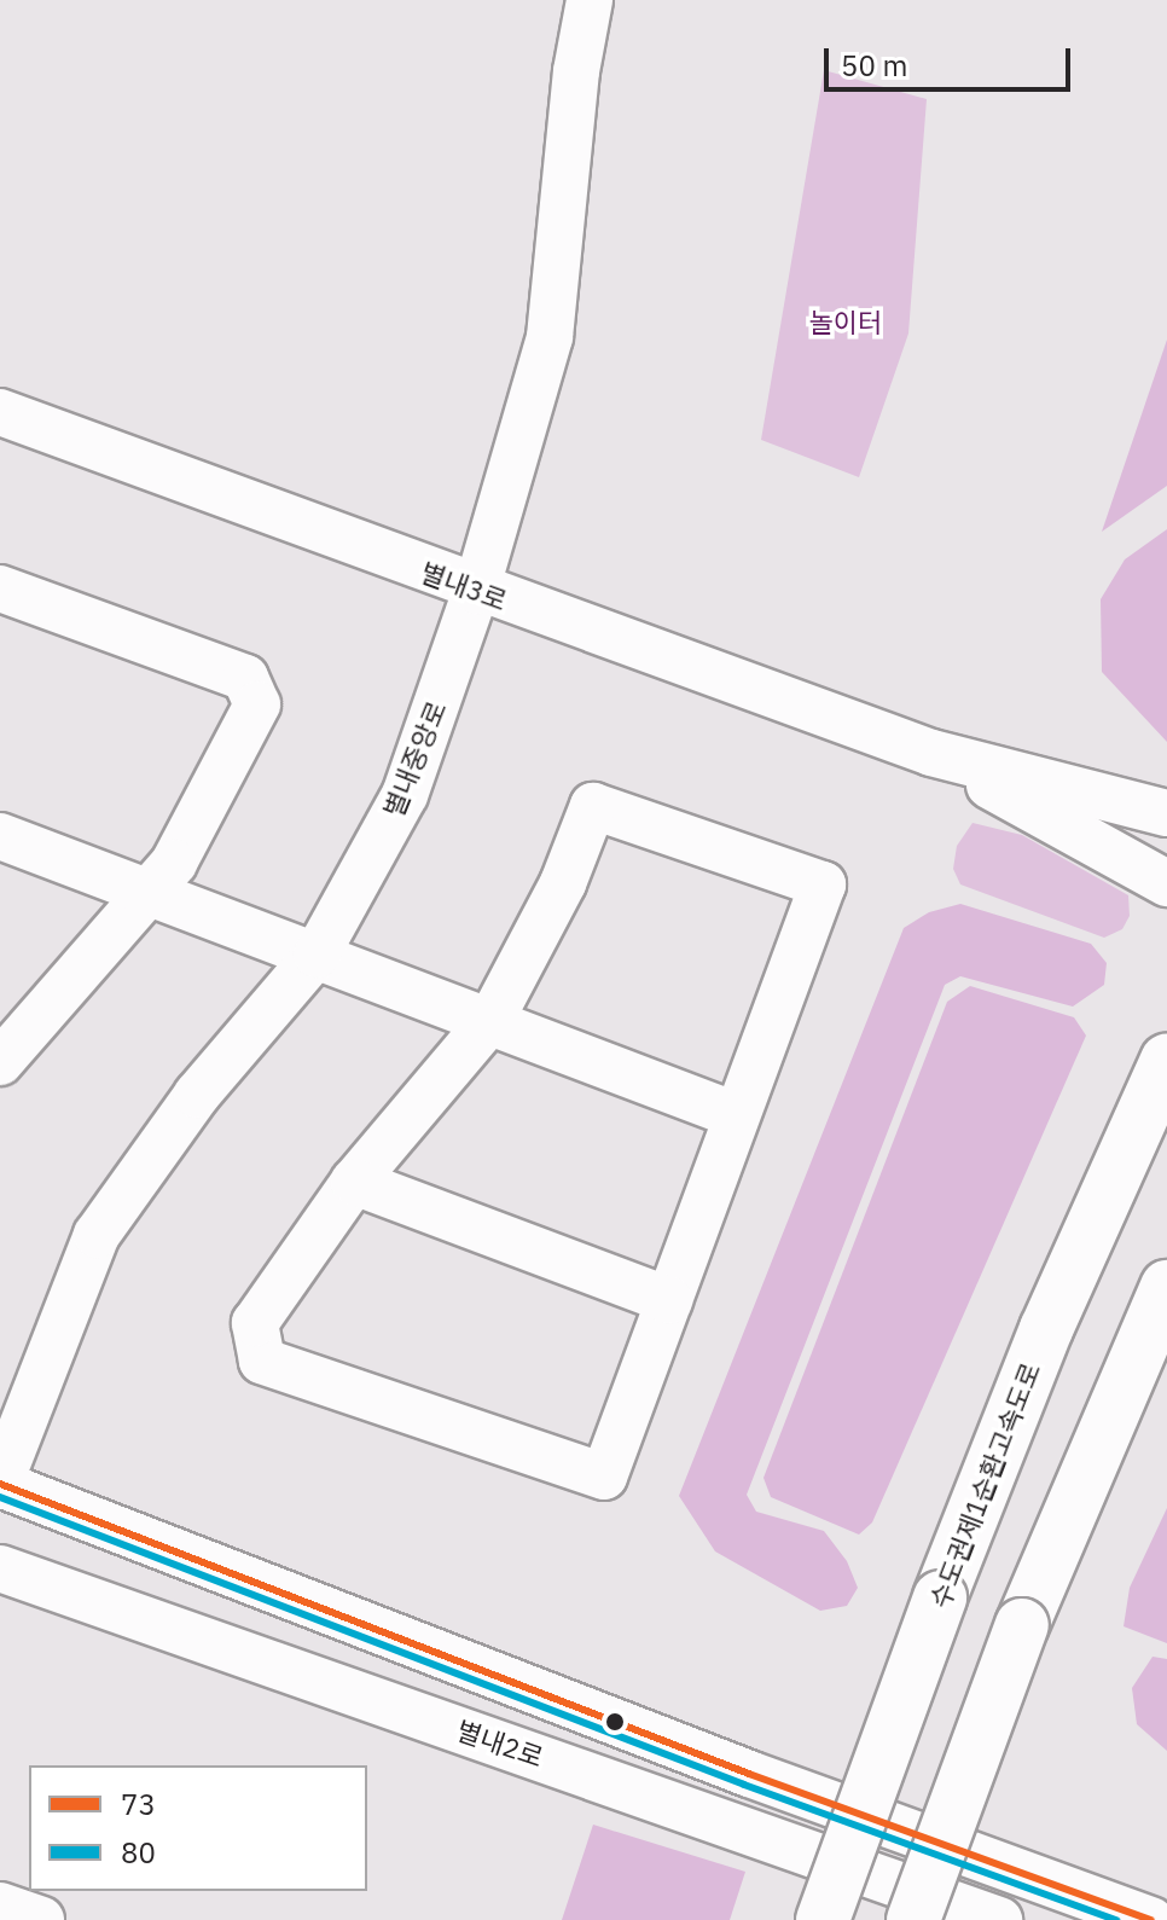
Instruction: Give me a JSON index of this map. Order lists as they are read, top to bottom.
{
  "streets": {
    "highway": ["수도권제1순환고속도로"],
    "street": ["별내3로", "별내중앙로", "별내2로"]
  },
  "crossings": [
    ["별내3로", "별내중앙로"]
  ],
  "parks": ["놀이터"],
  "lines": ["transit line 73", "transit line 80"],
  "legend": ["73", "80"],
  "scale_bar": "50 m"
}
